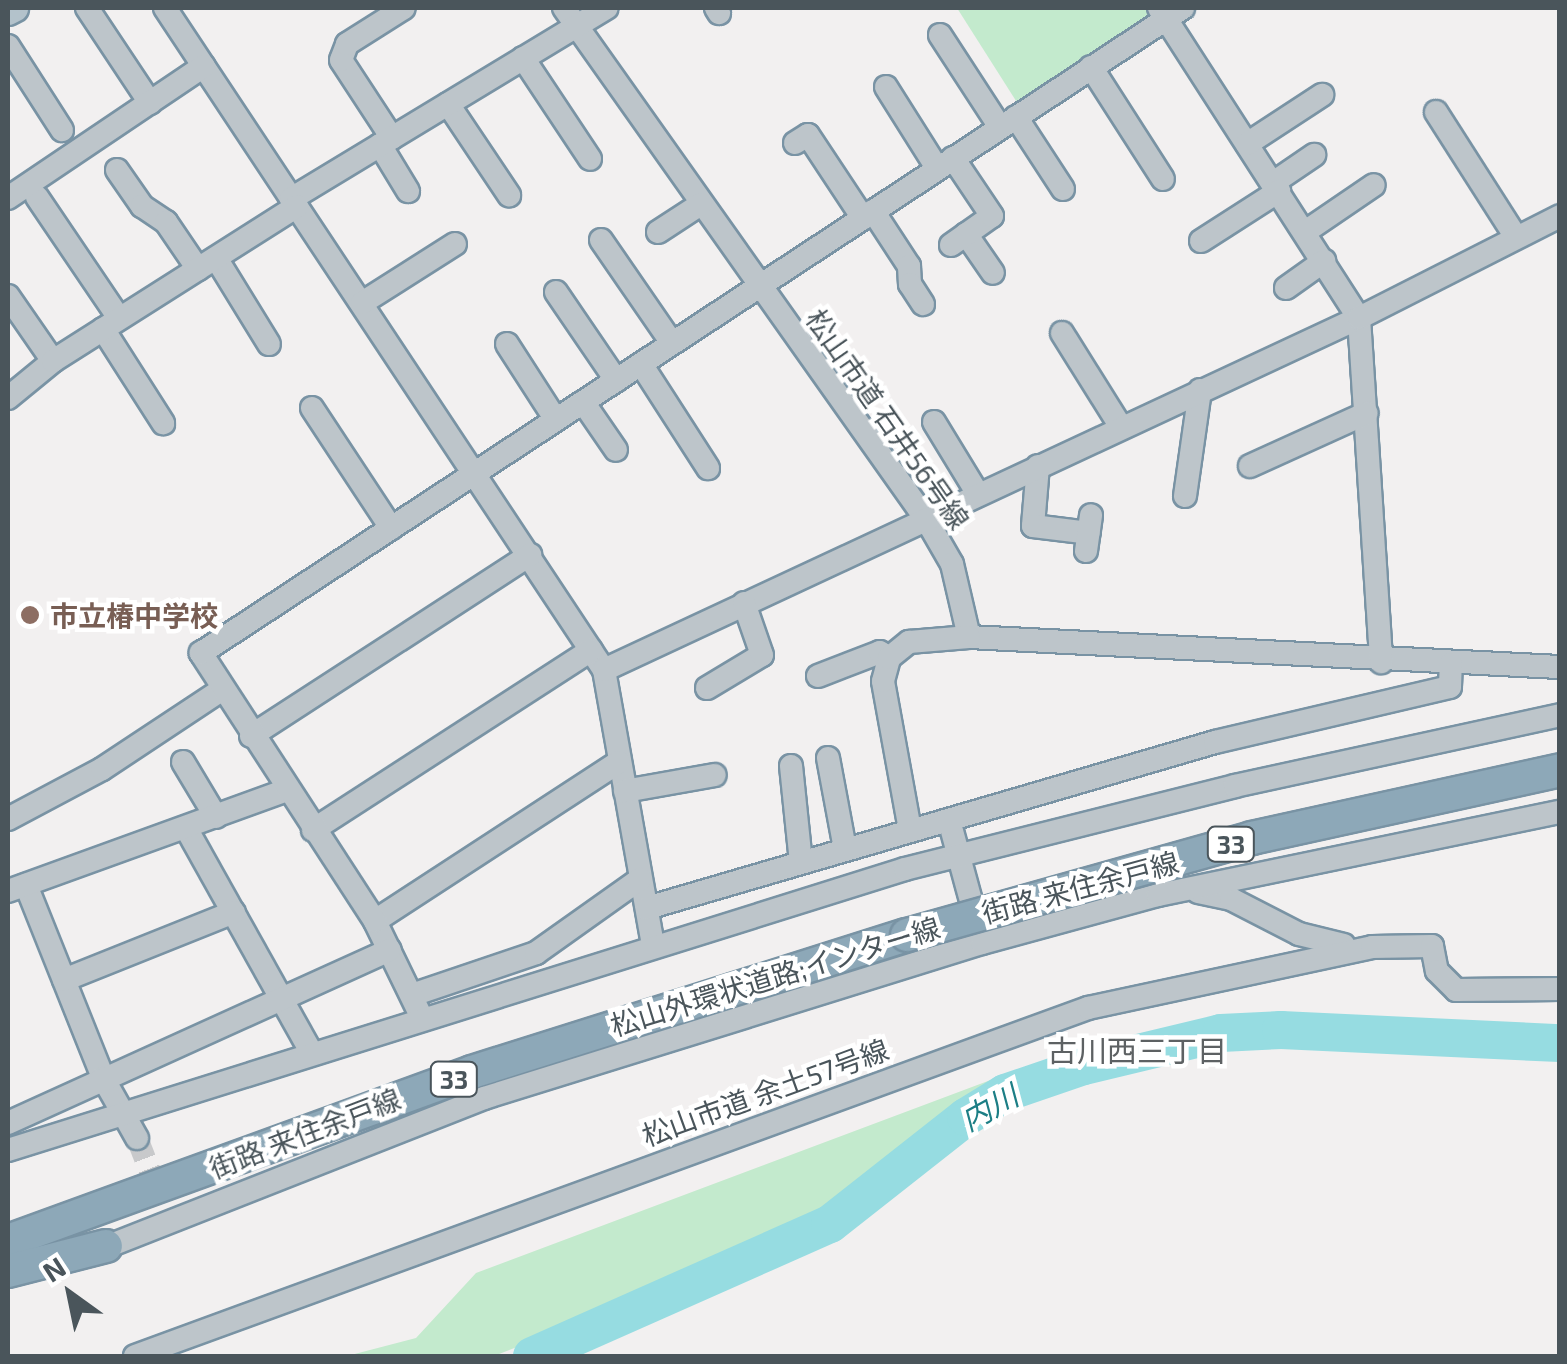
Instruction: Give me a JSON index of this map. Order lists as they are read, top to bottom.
{
  "streets": {
    "highway": ["33", "松山外環状道路;インター線"],
    "street": ["松山市道 石井56号線", "街路 来住余戸線", "松山市道 余土57号線"]
  },
  "districts": ["古川西三丁目"],
  "water": ["内川"],
  "places": ["市立椿中学校"],
  "north": "top left"
}
